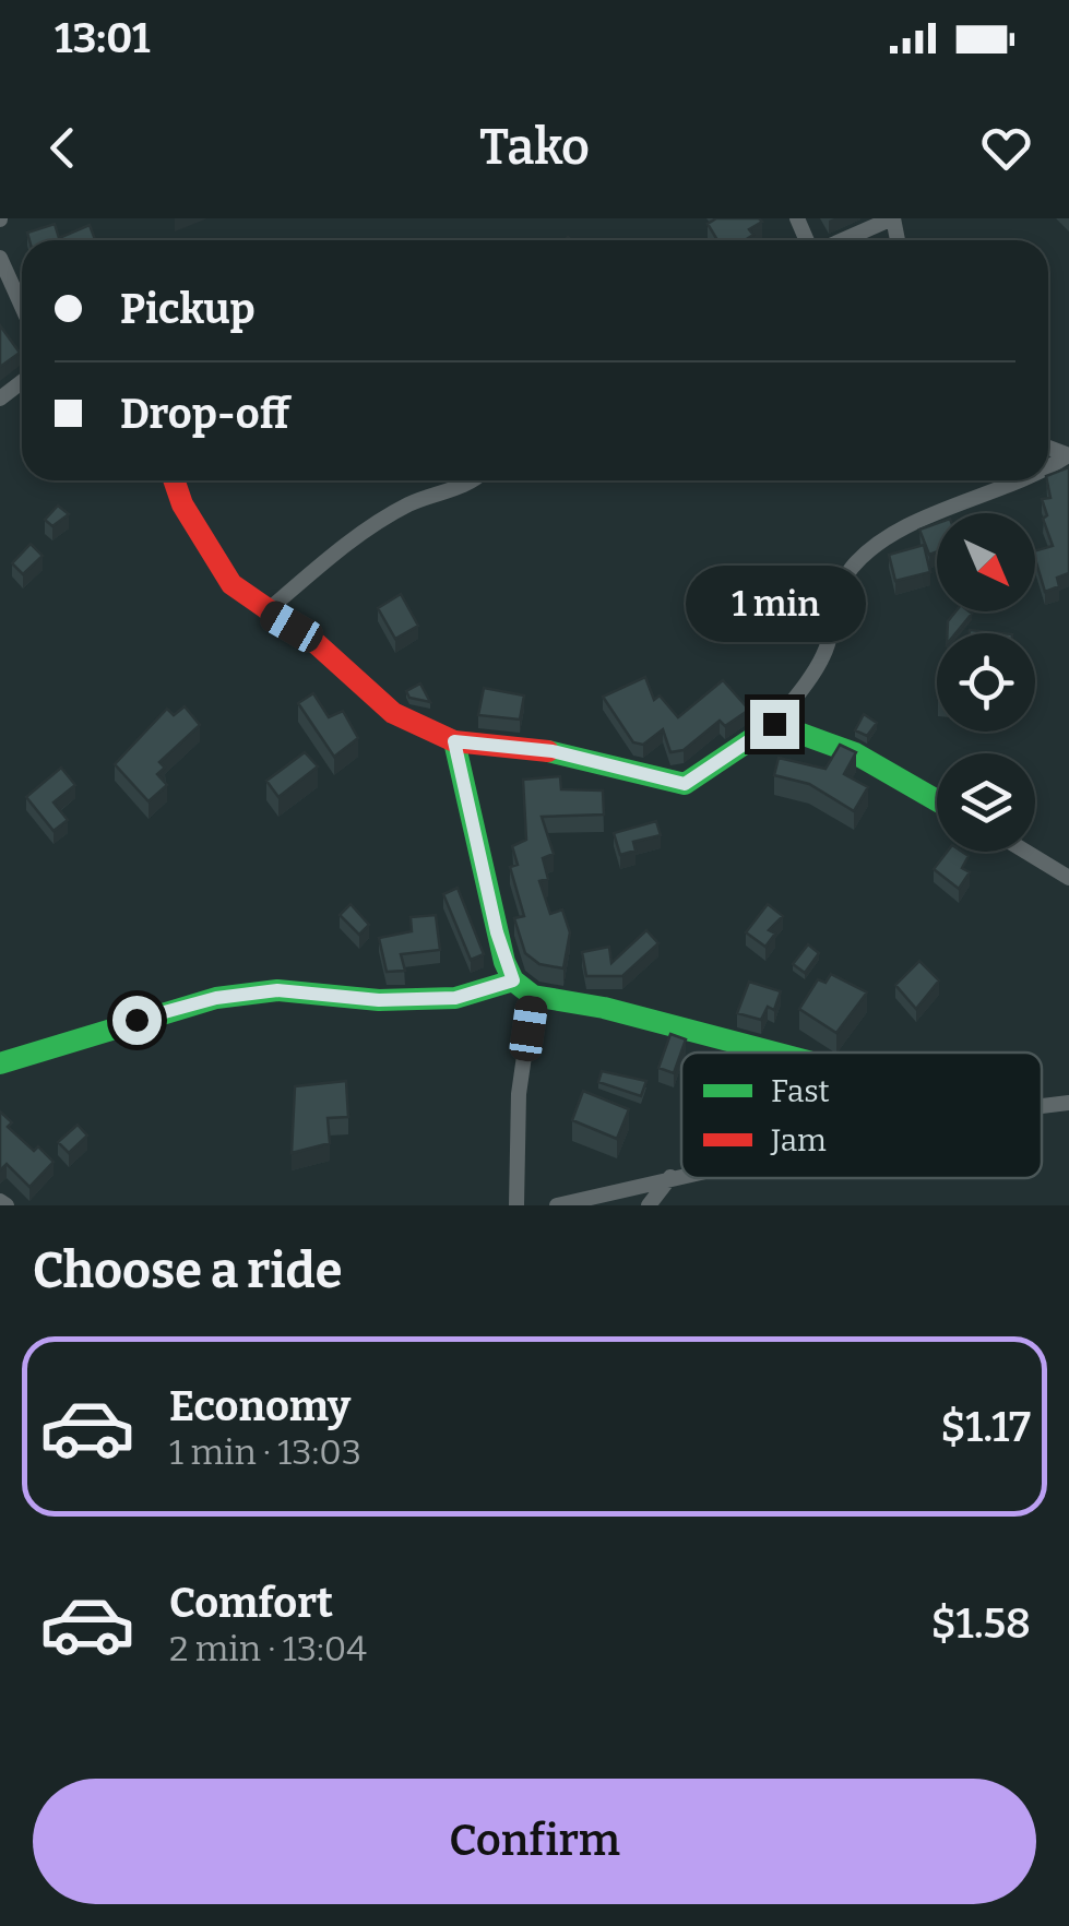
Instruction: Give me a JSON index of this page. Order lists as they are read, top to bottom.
{
  "legend": ["Fast", "Jam"],
  "north": "bottom right",
  "page": {
    "status": "13:01",
    "header": "Tako",
    "banner": ["Pickup", "Drop-off"],
    "bubble": "1 min",
    "heading": "Choose a ride",
    "list": [
      {
        "name": "Economy",
        "note": "1 min · 13:03",
        "value": "$1.17"
      },
      {
        "name": "Comfort",
        "note": "2 min · 13:04",
        "value": "$1.58"
      }
    ],
    "buttons": "Confirm"
  }
}
